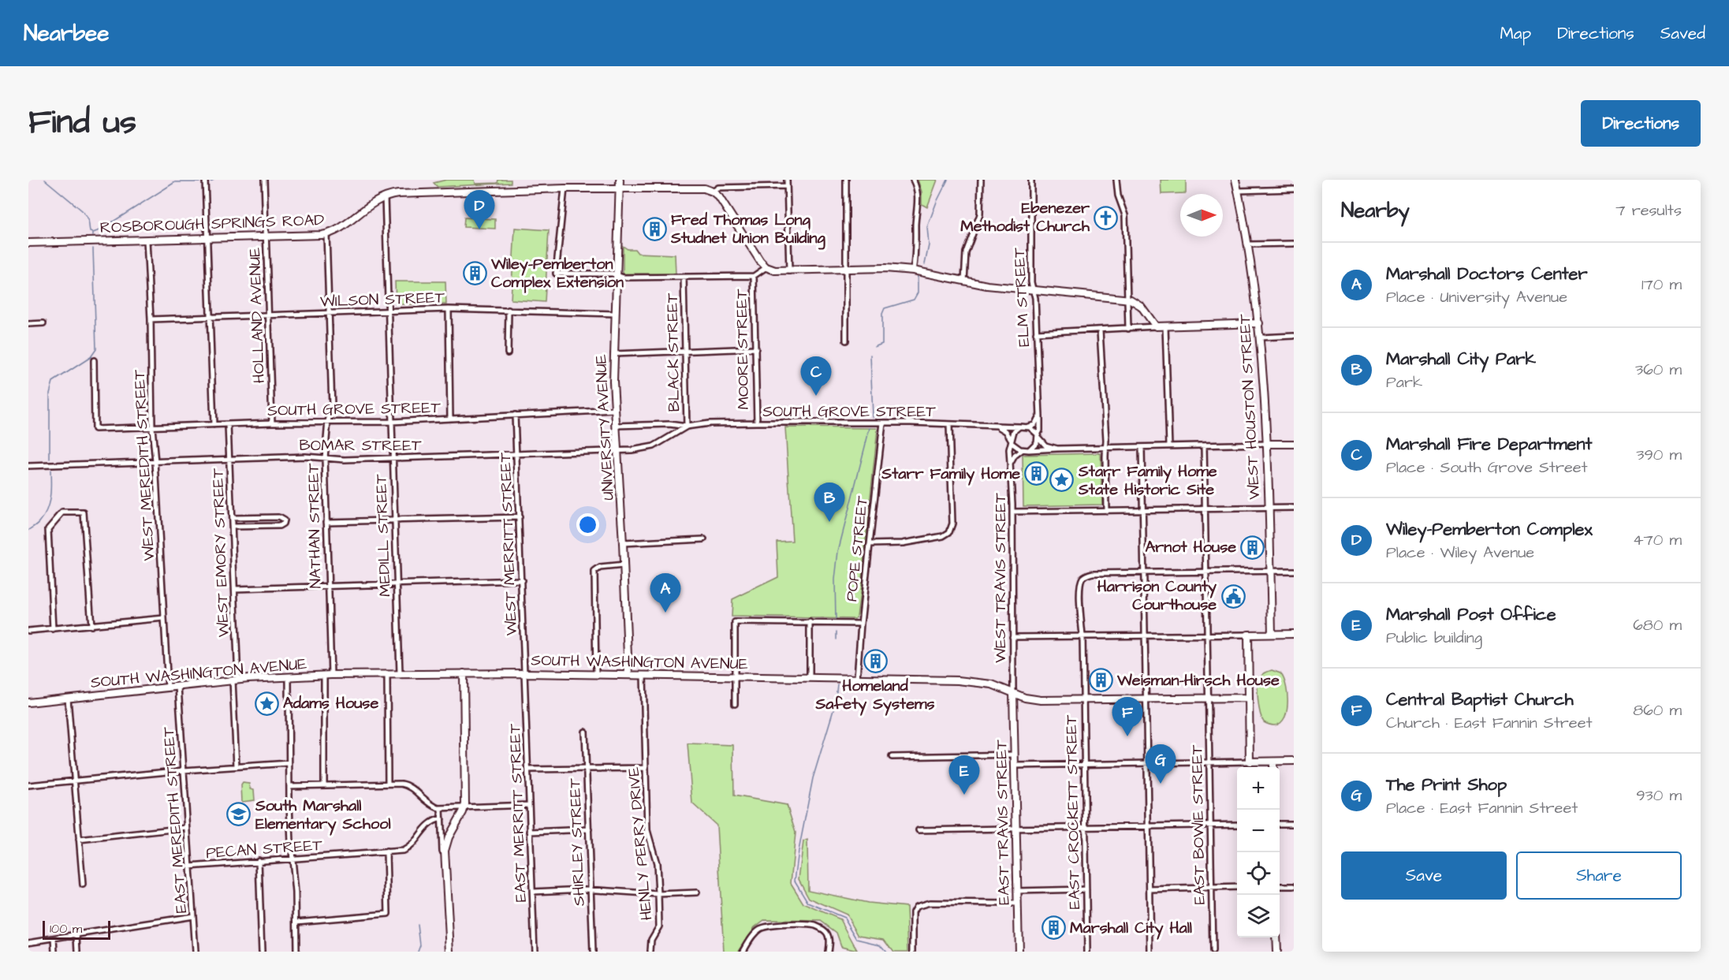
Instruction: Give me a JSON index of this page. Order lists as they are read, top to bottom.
{
  "streets": {
    "street": [
      "ROSBOROUGH SPRINGS ROAD",
      "ELM STREET",
      "WILSON STREET",
      "HOLLAND AVENUE",
      "MOORE STREET",
      "BLACK STREET",
      "WEST HOUSTON STREET",
      "SOUTH GROVE STREET",
      "UNIVERSITY AVENUE",
      "BOMAR STREET",
      "WEST MEREDITH STREET",
      "NATHAN STREET",
      "MEDILL STREET",
      "WEST MERRITT STREET",
      "POPE STREET",
      "WEST EMORY STREET",
      "WEST TRAVIS STREET",
      "SOUTH WASHINGTON AVENUE",
      "EAST CROCKETT STREET",
      "EAST MERRITT STREET",
      "EAST MEREDITH STREET",
      "EAST TRAVIS STREET",
      "EAST BOWIE STREET",
      "SHIRLEY STREET",
      "HENLY PERRY DRIVE",
      "PECAN STREET"
    ]
  },
  "crossings": [
    ["ROSBOROUGH SPRINGS ROAD", "HOLLAND AVENUE"],
    ["ROSBOROUGH SPRINGS ROAD", "WEST MEREDITH STREET"],
    ["ROSBOROUGH SPRINGS ROAD", "NATHAN STREET"],
    ["ROSBOROUGH SPRINGS ROAD", "MEDILL STREET"],
    ["ELM STREET", "SOUTH GROVE STREET"],
    ["ELM STREET", "WEST TRAVIS STREET"],
    ["WILSON STREET", "HOLLAND AVENUE"],
    ["WILSON STREET", "UNIVERSITY AVENUE"],
    ["WILSON STREET", "WEST MEREDITH STREET"],
    ["WILSON STREET", "NATHAN STREET"],
    ["WILSON STREET", "MEDILL STREET"],
    ["HOLLAND AVENUE", "SOUTH GROVE STREET"],
    ["MOORE STREET", "SOUTH GROVE STREET"],
    ["BLACK STREET", "SOUTH GROVE STREET"],
    ["BLACK STREET", "BOMAR STREET"],
    ["SOUTH GROVE STREET", "UNIVERSITY AVENUE"],
    ["SOUTH GROVE STREET", "BOMAR STREET"],
    ["SOUTH GROVE STREET", "WEST MEREDITH STREET"],
    ["SOUTH GROVE STREET", "NATHAN STREET"],
    ["SOUTH GROVE STREET", "MEDILL STREET"],
    ["SOUTH GROVE STREET", "WEST MERRITT STREET"],
    ["SOUTH GROVE STREET", "POPE STREET"],
    ["SOUTH GROVE STREET", "WEST EMORY STREET"],
    ["SOUTH GROVE STREET", "WEST TRAVIS STREET"],
    ["UNIVERSITY AVENUE", "BOMAR STREET"],
    ["UNIVERSITY AVENUE", "SOUTH WASHINGTON AVENUE"],
    ["BOMAR STREET", "WEST MEREDITH STREET"],
    ["BOMAR STREET", "NATHAN STREET"],
    ["BOMAR STREET", "MEDILL STREET"],
    ["BOMAR STREET", "WEST MERRITT STREET"],
    ["BOMAR STREET", "WEST EMORY STREET"],
    ["WEST MEREDITH STREET", "SOUTH WASHINGTON AVENUE"],
    ["NATHAN STREET", "SOUTH WASHINGTON AVENUE"],
    ["MEDILL STREET", "SOUTH WASHINGTON AVENUE"],
    ["WEST MERRITT STREET", "SOUTH WASHINGTON AVENUE"],
    ["WEST MERRITT STREET", "EAST MERRITT STREET"],
    ["POPE STREET", "SOUTH WASHINGTON AVENUE"],
    ["WEST EMORY STREET", "SOUTH WASHINGTON AVENUE"],
    ["WEST TRAVIS STREET", "SOUTH WASHINGTON AVENUE"],
    ["WEST TRAVIS STREET", "EAST TRAVIS STREET"],
    ["SOUTH WASHINGTON AVENUE", "EAST CROCKETT STREET"],
    ["SOUTH WASHINGTON AVENUE", "EAST MERRITT STREET"],
    ["SOUTH WASHINGTON AVENUE", "EAST MEREDITH STREET"],
    ["SOUTH WASHINGTON AVENUE", "EAST TRAVIS STREET"],
    ["SOUTH WASHINGTON AVENUE", "EAST BOWIE STREET"],
    ["SOUTH WASHINGTON AVENUE", "HENLY PERRY DRIVE"],
    ["EAST MEREDITH STREET", "PECAN STREET"]
  ],
  "places": {
    "church": ["Ebenezer Methodist Church"],
    "building": [
      "Fred Thomas Long Studnet Union Building",
      "Wiley-Pemberton Complex Extension",
      "Starr Family Home",
      "Arnot House",
      "Homeland Safety Systems",
      "Weisman-Hirsch House",
      "Marshall City Hall"
    ],
    "place": ["Starr Family Home State Historic Site", "Adams House"],
    "public building": ["Harrison County Courthouse"],
    "school or university": ["South Marshall Elementary School"]
  },
  "scale_bar": "100 m",
  "north": "right",
  "page": {
    "header": "Nearbee",
    "nav": ["Map", "Directions", "Saved"],
    "title": "Find us",
    "buttons": [
      "Directions",
      ["Save", "Share"]
    ],
    "heading": ["Nearby", "7 results"],
    "pins": [
      "D",
      "C",
      "B",
      "A",
      "F",
      "G",
      "E"
    ],
    "list": [
      {
        "mark": "A",
        "name": "Marshall Doctors Center",
        "note": "Place · University Avenue",
        "value": "170 m"
      },
      {
        "mark": "B",
        "name": "Marshall City Park",
        "note": "Park",
        "value": "360 m"
      },
      {
        "mark": "C",
        "name": "Marshall Fire Department",
        "note": "Place · South Grove Street",
        "value": "390 m"
      },
      {
        "mark": "D",
        "name": "Wiley-Pemberton Complex",
        "note": "Place · Wiley Avenue",
        "value": "470 m"
      },
      {
        "mark": "E",
        "name": "Marshall Post Office",
        "note": "Public building",
        "value": "680 m"
      },
      {
        "mark": "F",
        "name": "Central Baptist Church",
        "note": "Church · East Fannin Street",
        "value": "860 m"
      },
      {
        "mark": "G",
        "name": "The Print Shop",
        "note": "Place · East Fannin Street",
        "value": "930 m"
      }
    ],
    "map_buttons": ["+", "−"],
    "scale": "100 m"
  }
}
